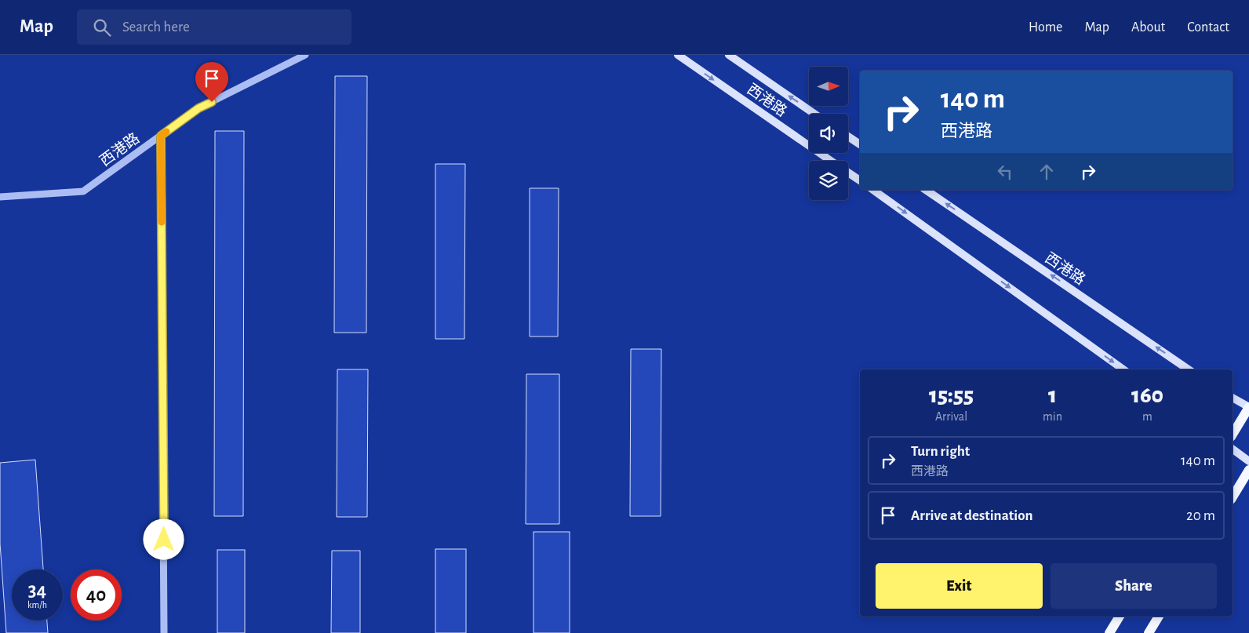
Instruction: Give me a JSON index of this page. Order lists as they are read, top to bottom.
{
  "streets": {
    "main road": ["西港路"]
  },
  "north": "right",
  "page": {
    "header": "Map",
    "search": "Search here",
    "nav": [
      "Home",
      "Map",
      "About",
      "Contact"
    ],
    "turn": ["140 m", "西港路"],
    "eta": [
      "15:55",
      "Arrival",
      "1",
      "min",
      "160",
      "m"
    ],
    "list": [
      {
        "name": "Turn right",
        "note": "西港路",
        "value": "140 m"
      },
      {
        "name": "Arrive at destination",
        "value": "20 m"
      }
    ],
    "buttons": ["Exit", "Share"],
    "speed": "34 km/h",
    "limit": "40"
  }
}
